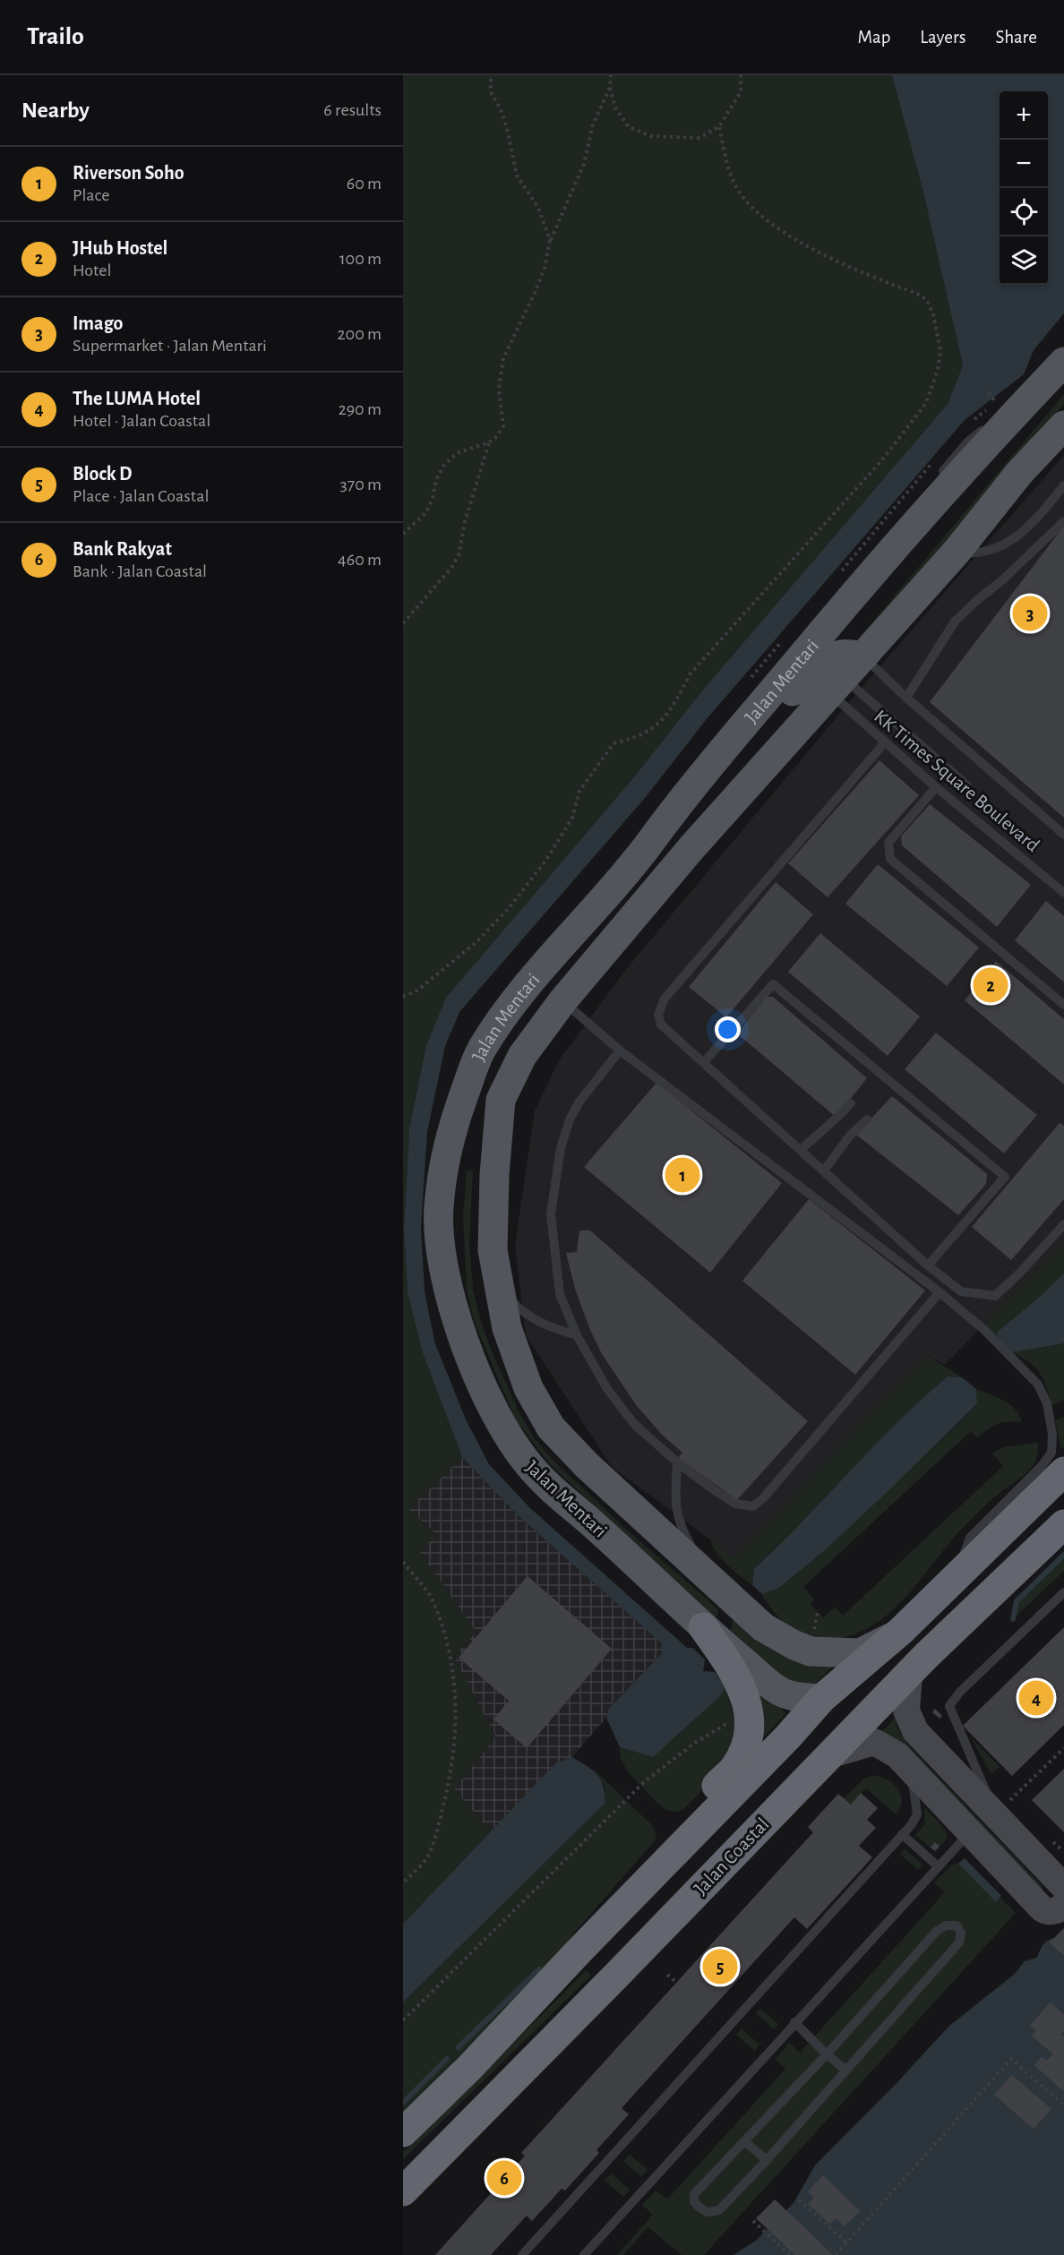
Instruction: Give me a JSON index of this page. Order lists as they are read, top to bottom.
{
  "streets": {
    "highway": ["Jalan Coastal"],
    "main road": ["Jalan Mentari"],
    "lane": ["KK Times Square Boulevard"]
  },
  "crossings": [
    ["Jalan Mentari", "KK Times Square Boulevard"],
    ["Jalan Mentari", "Jalan Coastal"]
  ],
  "page": {
    "header": "Trailo",
    "nav": ["Map", "Layers", "Share"],
    "heading": ["Nearby", "6 results"],
    "map_buttons": ["+", "−"],
    "list": [
      {
        "mark": "1",
        "name": "Riverson Soho",
        "note": "Place",
        "value": "60 m"
      },
      {
        "mark": "2",
        "name": "JHub Hostel",
        "note": "Hotel",
        "value": "100 m"
      },
      {
        "mark": "3",
        "name": "Imago",
        "note": "Supermarket · Jalan Mentari",
        "value": "200 m"
      },
      {
        "mark": "4",
        "name": "The LUMA Hotel",
        "note": "Hotel · Jalan Coastal",
        "value": "290 m"
      },
      {
        "mark": "5",
        "name": "Block D",
        "note": "Place · Jalan Coastal",
        "value": "370 m"
      },
      {
        "mark": "6",
        "name": "Bank Rakyat",
        "note": "Bank · Jalan Coastal",
        "value": "460 m"
      }
    ],
    "pins": [
      "3",
      "2",
      "1",
      "4",
      "5",
      "6"
    ]
  }
}
